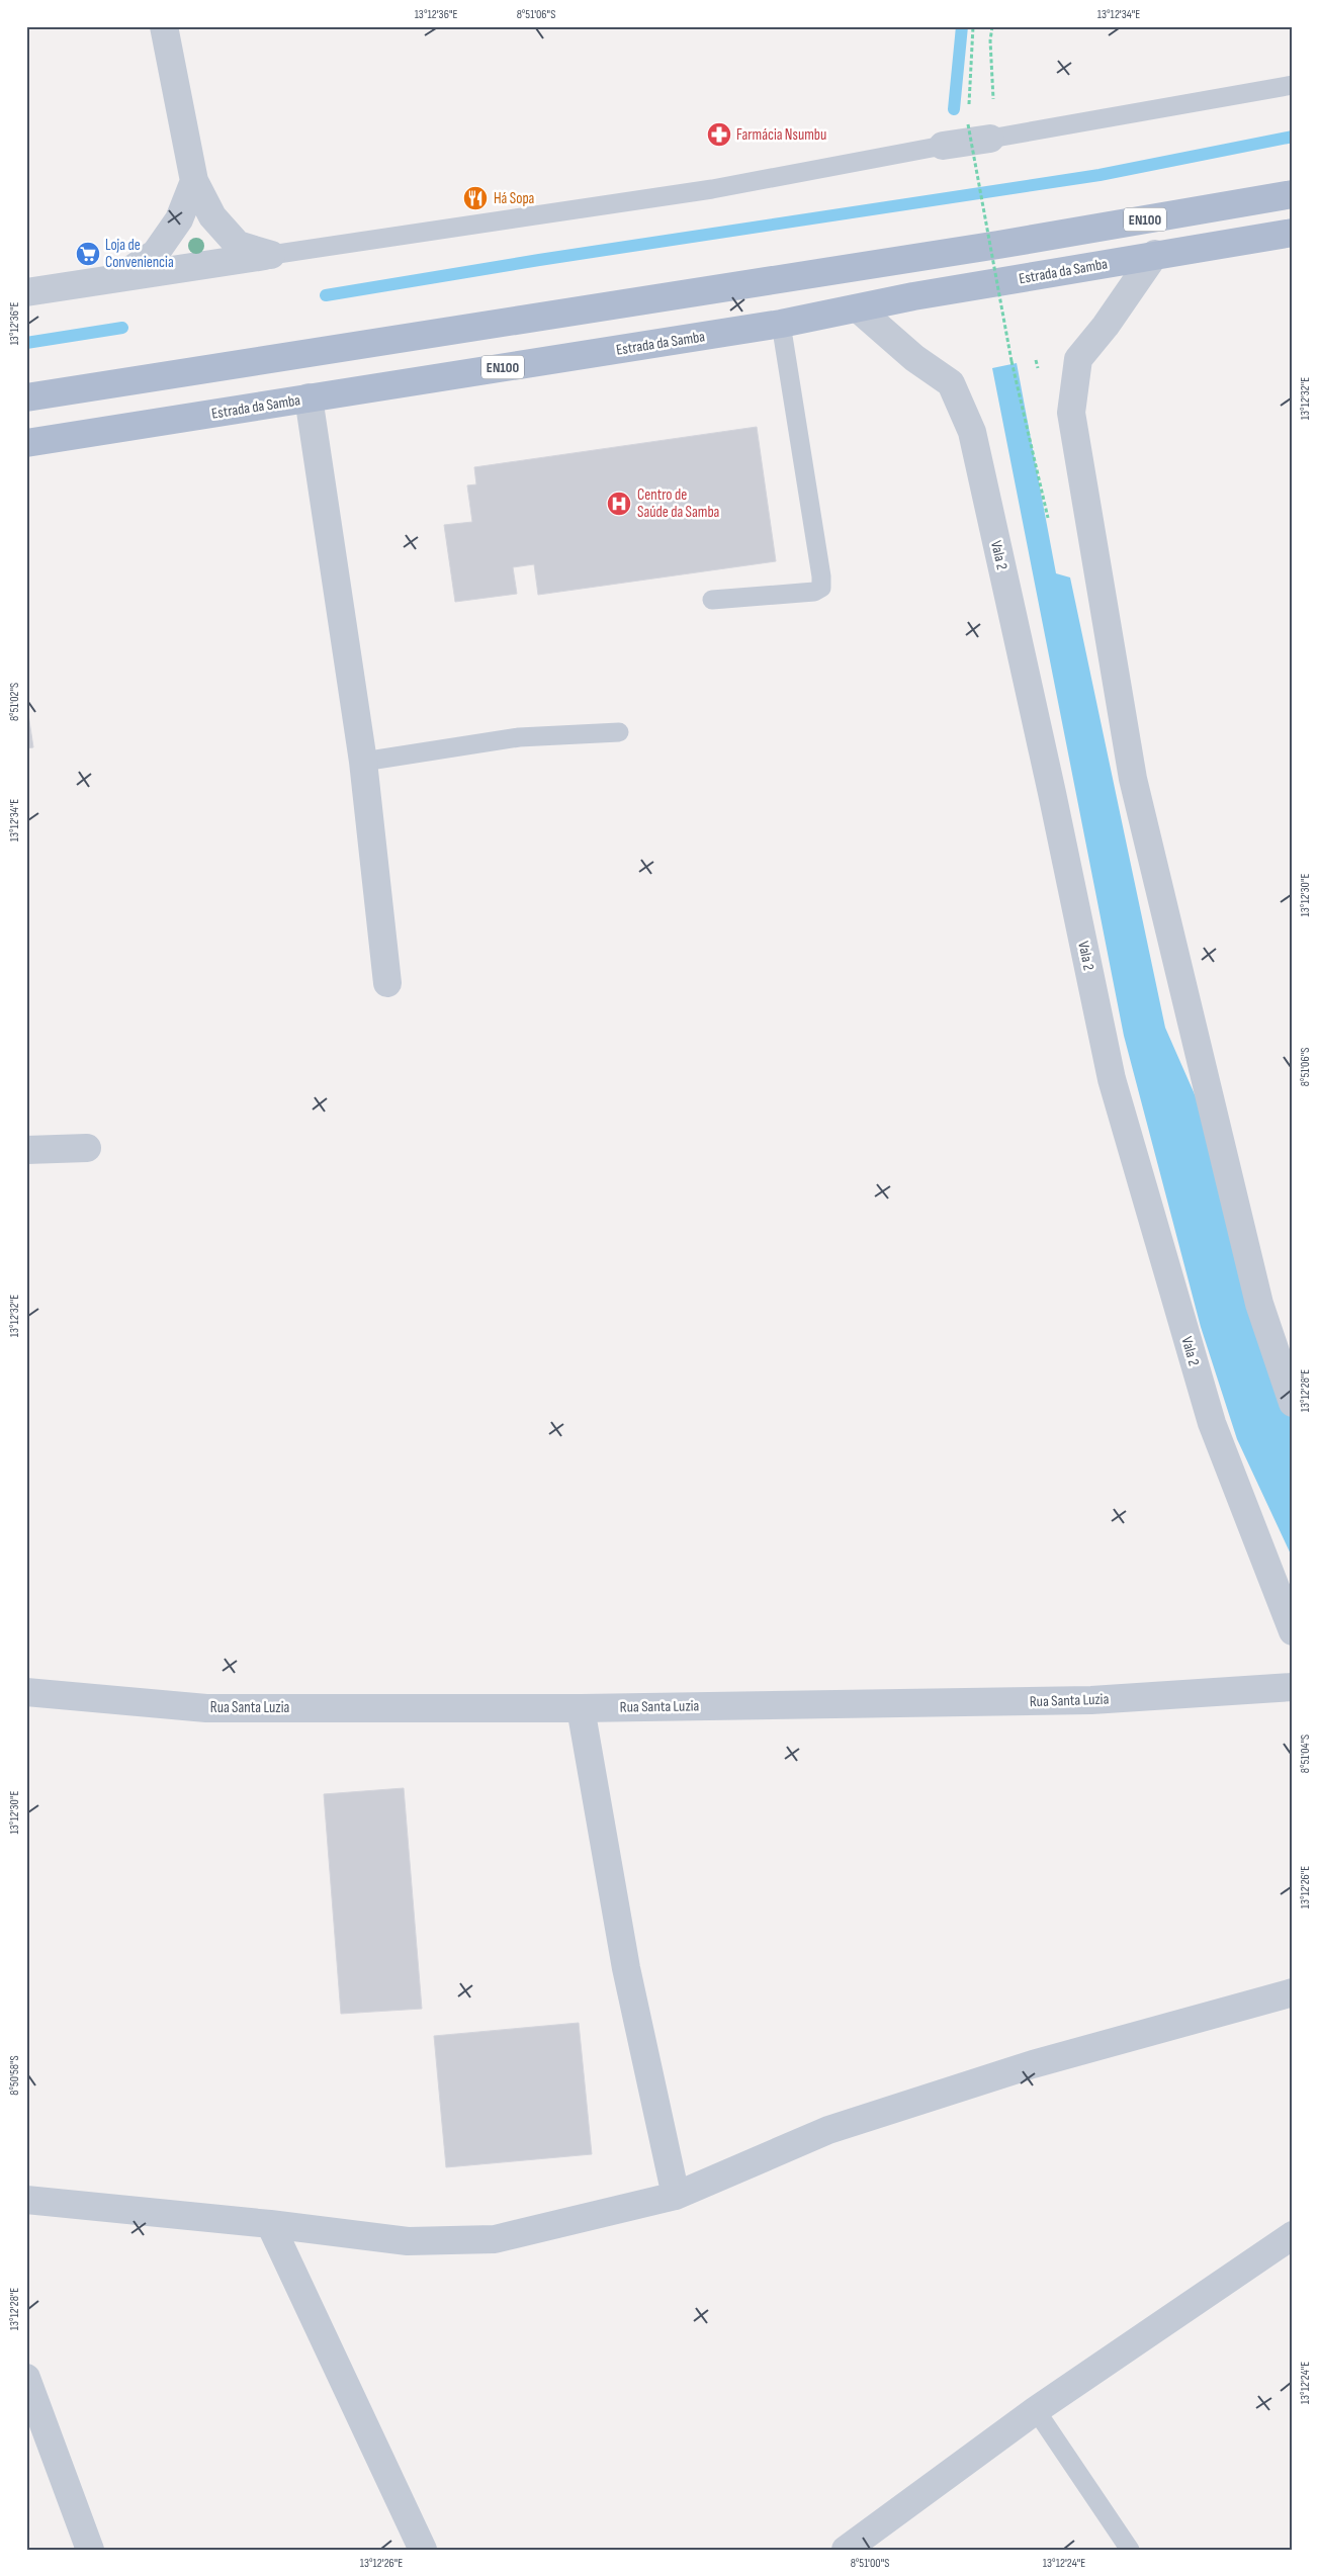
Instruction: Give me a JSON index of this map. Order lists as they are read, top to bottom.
{
  "streets": {
    "main road": ["EN100", "Estrada da Samba"],
    "street": ["Vala 2", "Rua Santa Luzia"]
  },
  "crossings": [
    ["Estrada da Samba", "Vala 2"]
  ],
  "places": {
    "pharmacy": ["Farmácia Nsumbu"],
    "restaurant": ["Há Sopa"],
    "supermarket": ["Loja de Conveniencia"],
    "hospital": ["Centro de Saúde da Samba"]
  },
  "coordinates": [
    "13°12'36\"E",
    "8°51'06\"S",
    "13°12'34\"E",
    "13°12'32\"E",
    "8°51'02\"S",
    "13°12'30\"E",
    "13°12'28\"E",
    "8°51'04\"S",
    "13°12'26\"E",
    "8°50'58\"S",
    "13°12'24\"E",
    "8°51'00\"S"
  ]
}
